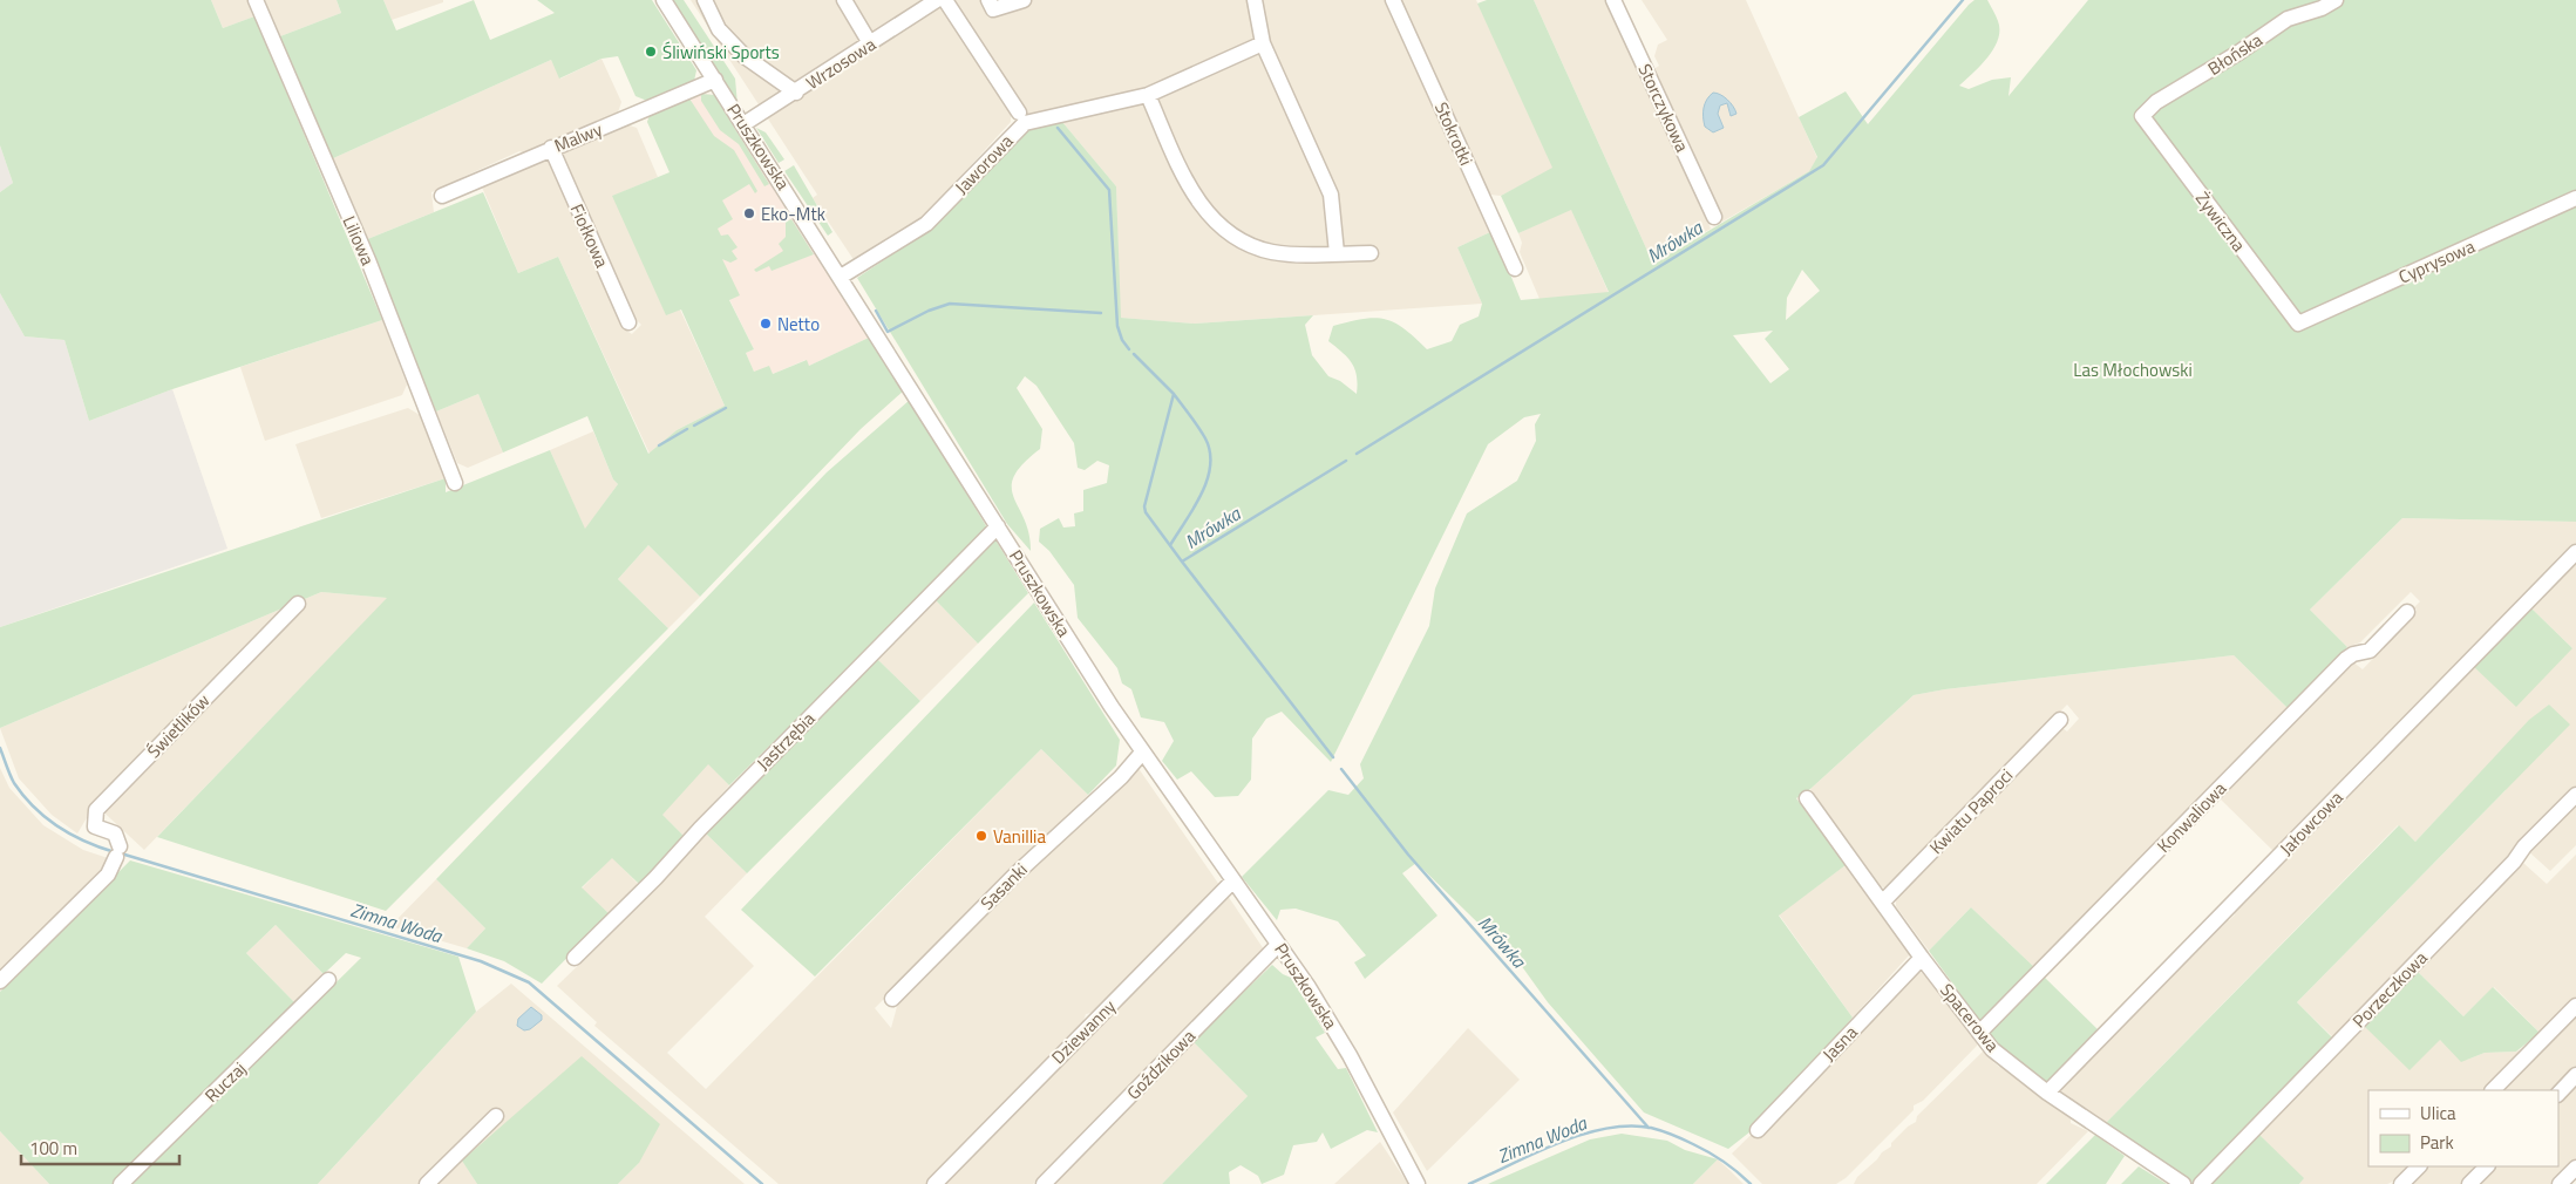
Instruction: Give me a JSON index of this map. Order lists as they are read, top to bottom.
{
  "streets": {
    "street": [
      "Błońska",
      "Wrzosowa",
      "Storczykowa",
      "Stokrotki",
      "Malwy",
      "Pruszkowska",
      "Jaworowa",
      "Żywiczna",
      "Fiołkowa",
      "Liliowa",
      "Cyprysowa",
      "Świetlików",
      "Jastrzębia",
      "Kwiatu Paproci",
      "Konwaliowa",
      "Jałowcowa",
      "Sasanki",
      "Porzeczkowa",
      "Spacerowa",
      "Dziewanny",
      "Jasna",
      "Goździkowa",
      "Ruczaj"
    ]
  },
  "crossings": [
    ["Błońska", "Żywiczna"],
    ["Wrzosowa", "Pruszkowska"],
    ["Malwy", "Pruszkowska"],
    ["Malwy", "Fiołkowa"],
    ["Pruszkowska", "Jaworowa"],
    ["Pruszkowska", "Jastrzębia"],
    ["Pruszkowska", "Sasanki"],
    ["Pruszkowska", "Dziewanny"],
    ["Pruszkowska", "Goździkowa"],
    ["Żywiczna", "Cyprysowa"],
    ["Kwiatu Paproci", "Spacerowa"],
    ["Konwaliowa", "Spacerowa"],
    ["Jałowcowa", "Spacerowa"],
    ["Spacerowa", "Jasna"]
  ],
  "water": ["Mrówka", "Zimna Woda"],
  "parks": ["Las Młochowski"],
  "places": [
    "Śliwiński Sports",
    "Eko-Mtk",
    "Netto",
    "Vanillia"
  ],
  "legend": ["Ulica", "Park"],
  "scale_bar": "100 m"
}
